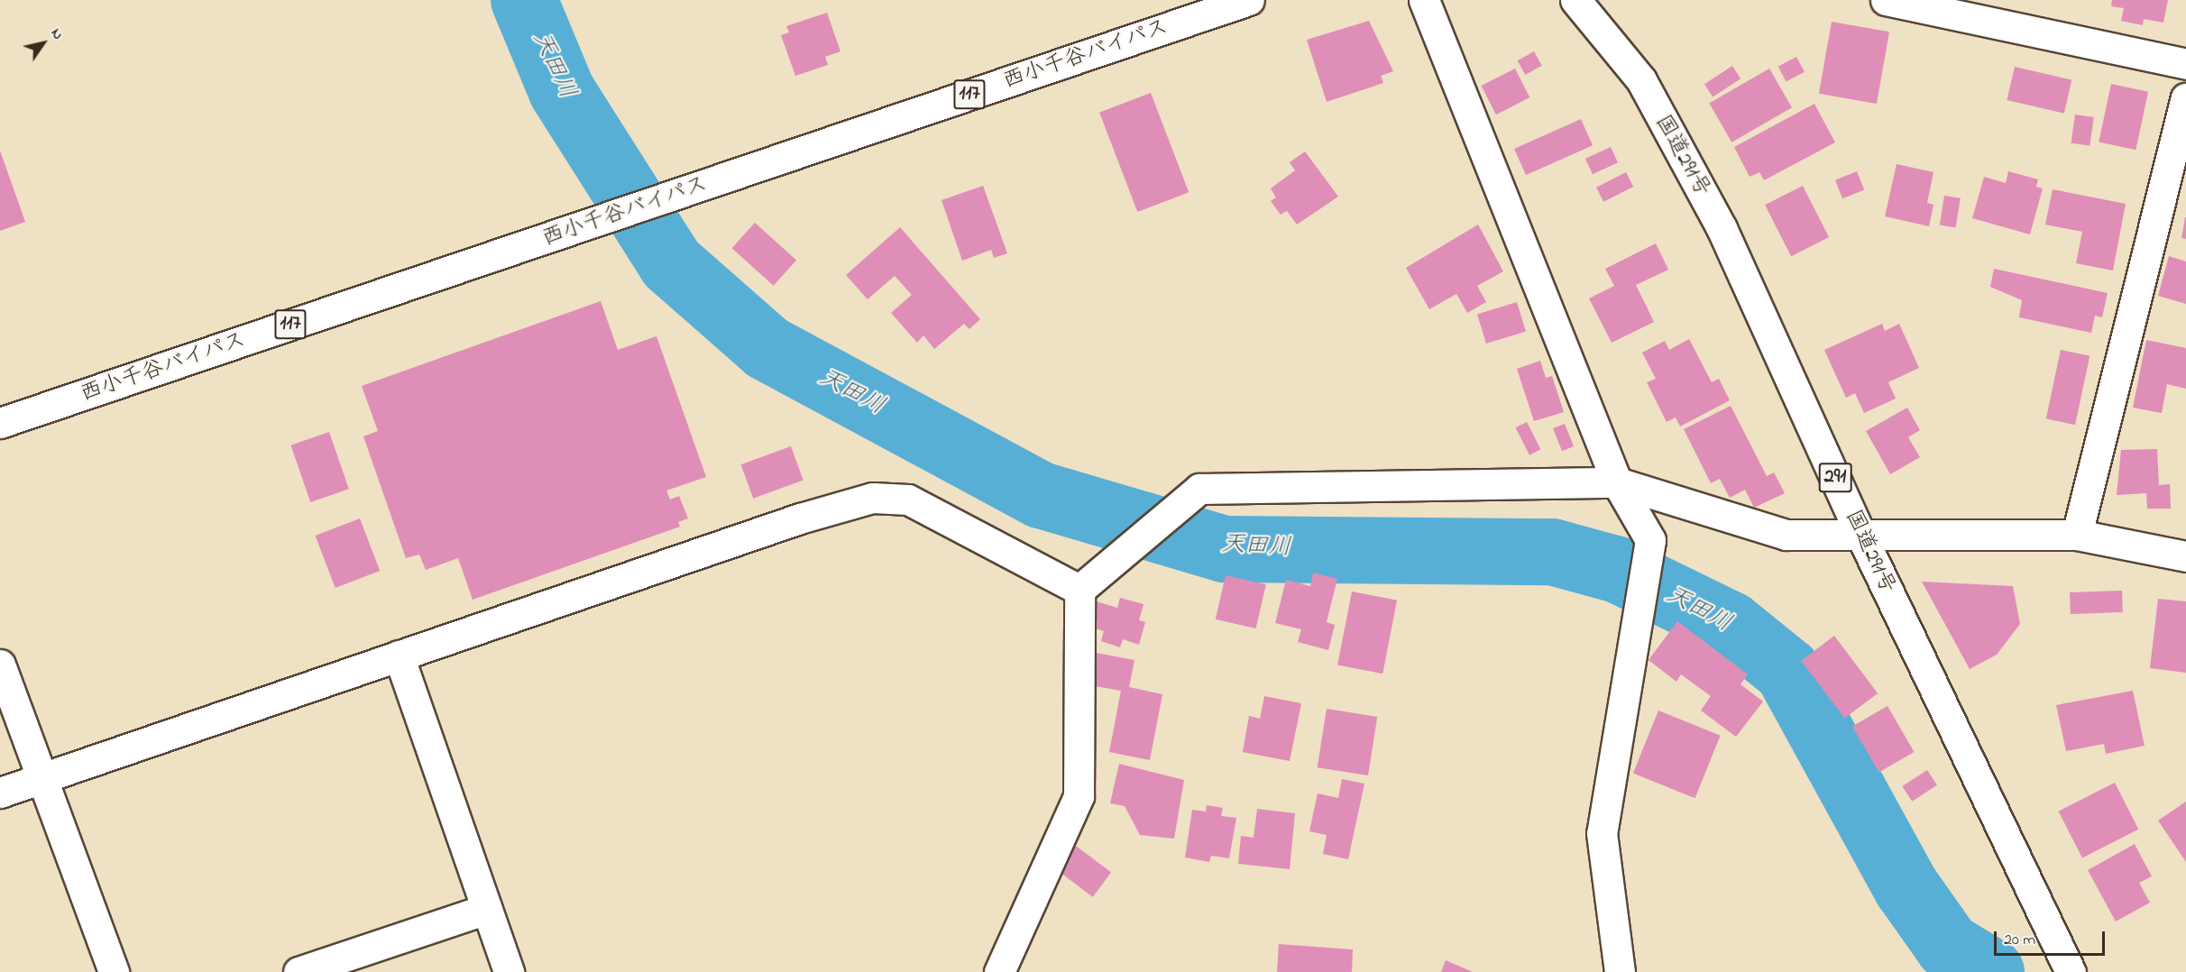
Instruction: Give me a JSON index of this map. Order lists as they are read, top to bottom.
{
  "streets": {
    "main road": [
      "西小千谷バイパス",
      "117",
      "国道291号",
      "291"
    ]
  },
  "water": ["天田川"],
  "scale_bar": "20 m",
  "north": "top right"
}
